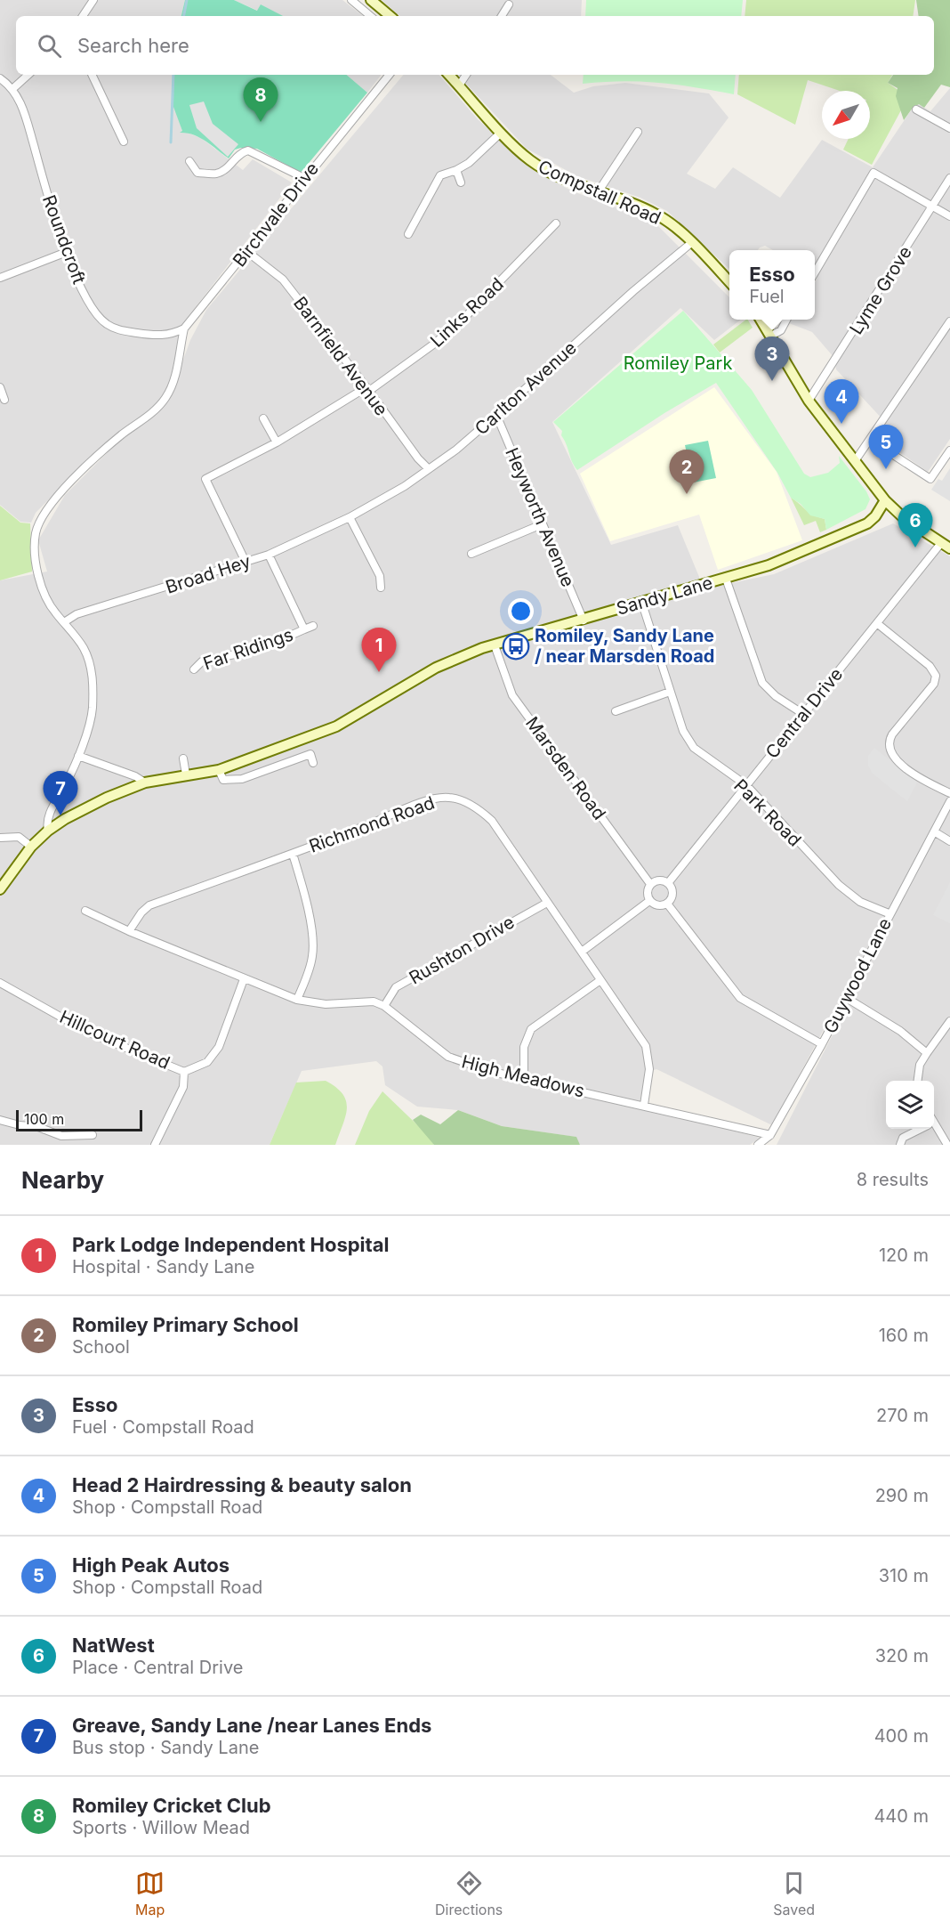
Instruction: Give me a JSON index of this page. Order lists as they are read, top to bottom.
{
  "streets": {
    "street": [
      "Compstall Road",
      "Birchvale Drive",
      "Roundcroft",
      "Lyme Grove",
      "Links Road",
      "Barnfield Avenue",
      "Carlton Avenue",
      "Heyworth Avenue",
      "Broad Hey",
      "Sandy Lane",
      "Far Ridings",
      "Central Drive",
      "Marsden Road",
      "Park Road",
      "Richmond Road",
      "Rushton Drive",
      "Guywood Lane",
      "Hillcourt Road",
      "High Meadows"
    ]
  },
  "crossings": [
    ["Compstall Road", "Carlton Avenue"],
    ["Birchvale Drive", "Roundcroft"],
    ["Birchvale Drive", "Barnfield Avenue"],
    ["Birchvale Drive", "Broad Hey"],
    ["Links Road", "Barnfield Avenue"],
    ["Links Road", "Broad Hey"],
    ["Barnfield Avenue", "Carlton Avenue"],
    ["Carlton Avenue", "Heyworth Avenue"],
    ["Carlton Avenue", "Broad Hey"],
    ["Heyworth Avenue", "Sandy Lane"],
    ["Broad Hey", "Far Ridings"],
    ["Sandy Lane", "Marsden Road"],
    ["Sandy Lane", "Park Road"],
    ["Central Drive", "Marsden Road"],
    ["Central Drive", "Park Road"],
    ["Park Road", "Guywood Lane"],
    ["Richmond Road", "Rushton Drive"],
    ["Richmond Road", "High Meadows"],
    ["Rushton Drive", "High Meadows"],
    ["Guywood Lane", "High Meadows"]
  ],
  "parks": ["Romiley Park"],
  "places": {
    "bus stop": ["Romiley, Sandy Lane / near Marsden Road"]
  },
  "scale_bar": "100 m",
  "north": "bottom left",
  "page": {
    "search": "Search here",
    "pins": [
      "8",
      "3",
      "4",
      "5",
      "2",
      "6",
      "1",
      "7"
    ],
    "popup": ["Esso", "Fuel"],
    "scale": "100 m",
    "heading": ["Nearby", "8 results"],
    "list": [
      {
        "mark": "1",
        "name": "Park Lodge Independent Hospital",
        "note": "Hospital · Sandy Lane",
        "value": "120 m"
      },
      {
        "mark": "2",
        "name": "Romiley Primary School",
        "note": "School",
        "value": "160 m"
      },
      {
        "mark": "3",
        "name": "Esso",
        "note": "Fuel · Compstall Road",
        "value": "270 m"
      },
      {
        "mark": "4",
        "name": "Head 2 Hairdressing & beauty salon",
        "note": "Shop · Compstall Road",
        "value": "290 m"
      },
      {
        "mark": "5",
        "name": "High Peak Autos",
        "note": "Shop · Compstall Road",
        "value": "310 m"
      },
      {
        "mark": "6",
        "name": "NatWest",
        "note": "Place · Central Drive",
        "value": "320 m"
      },
      {
        "mark": "7",
        "name": "Greave, Sandy Lane /near Lanes Ends",
        "note": "Bus stop · Sandy Lane",
        "value": "400 m"
      },
      {
        "mark": "8",
        "name": "Romiley Cricket Club",
        "note": "Sports · Willow Mead",
        "value": "440 m"
      }
    ],
    "nav": ["Map", "Directions", "Saved"]
  }
}
